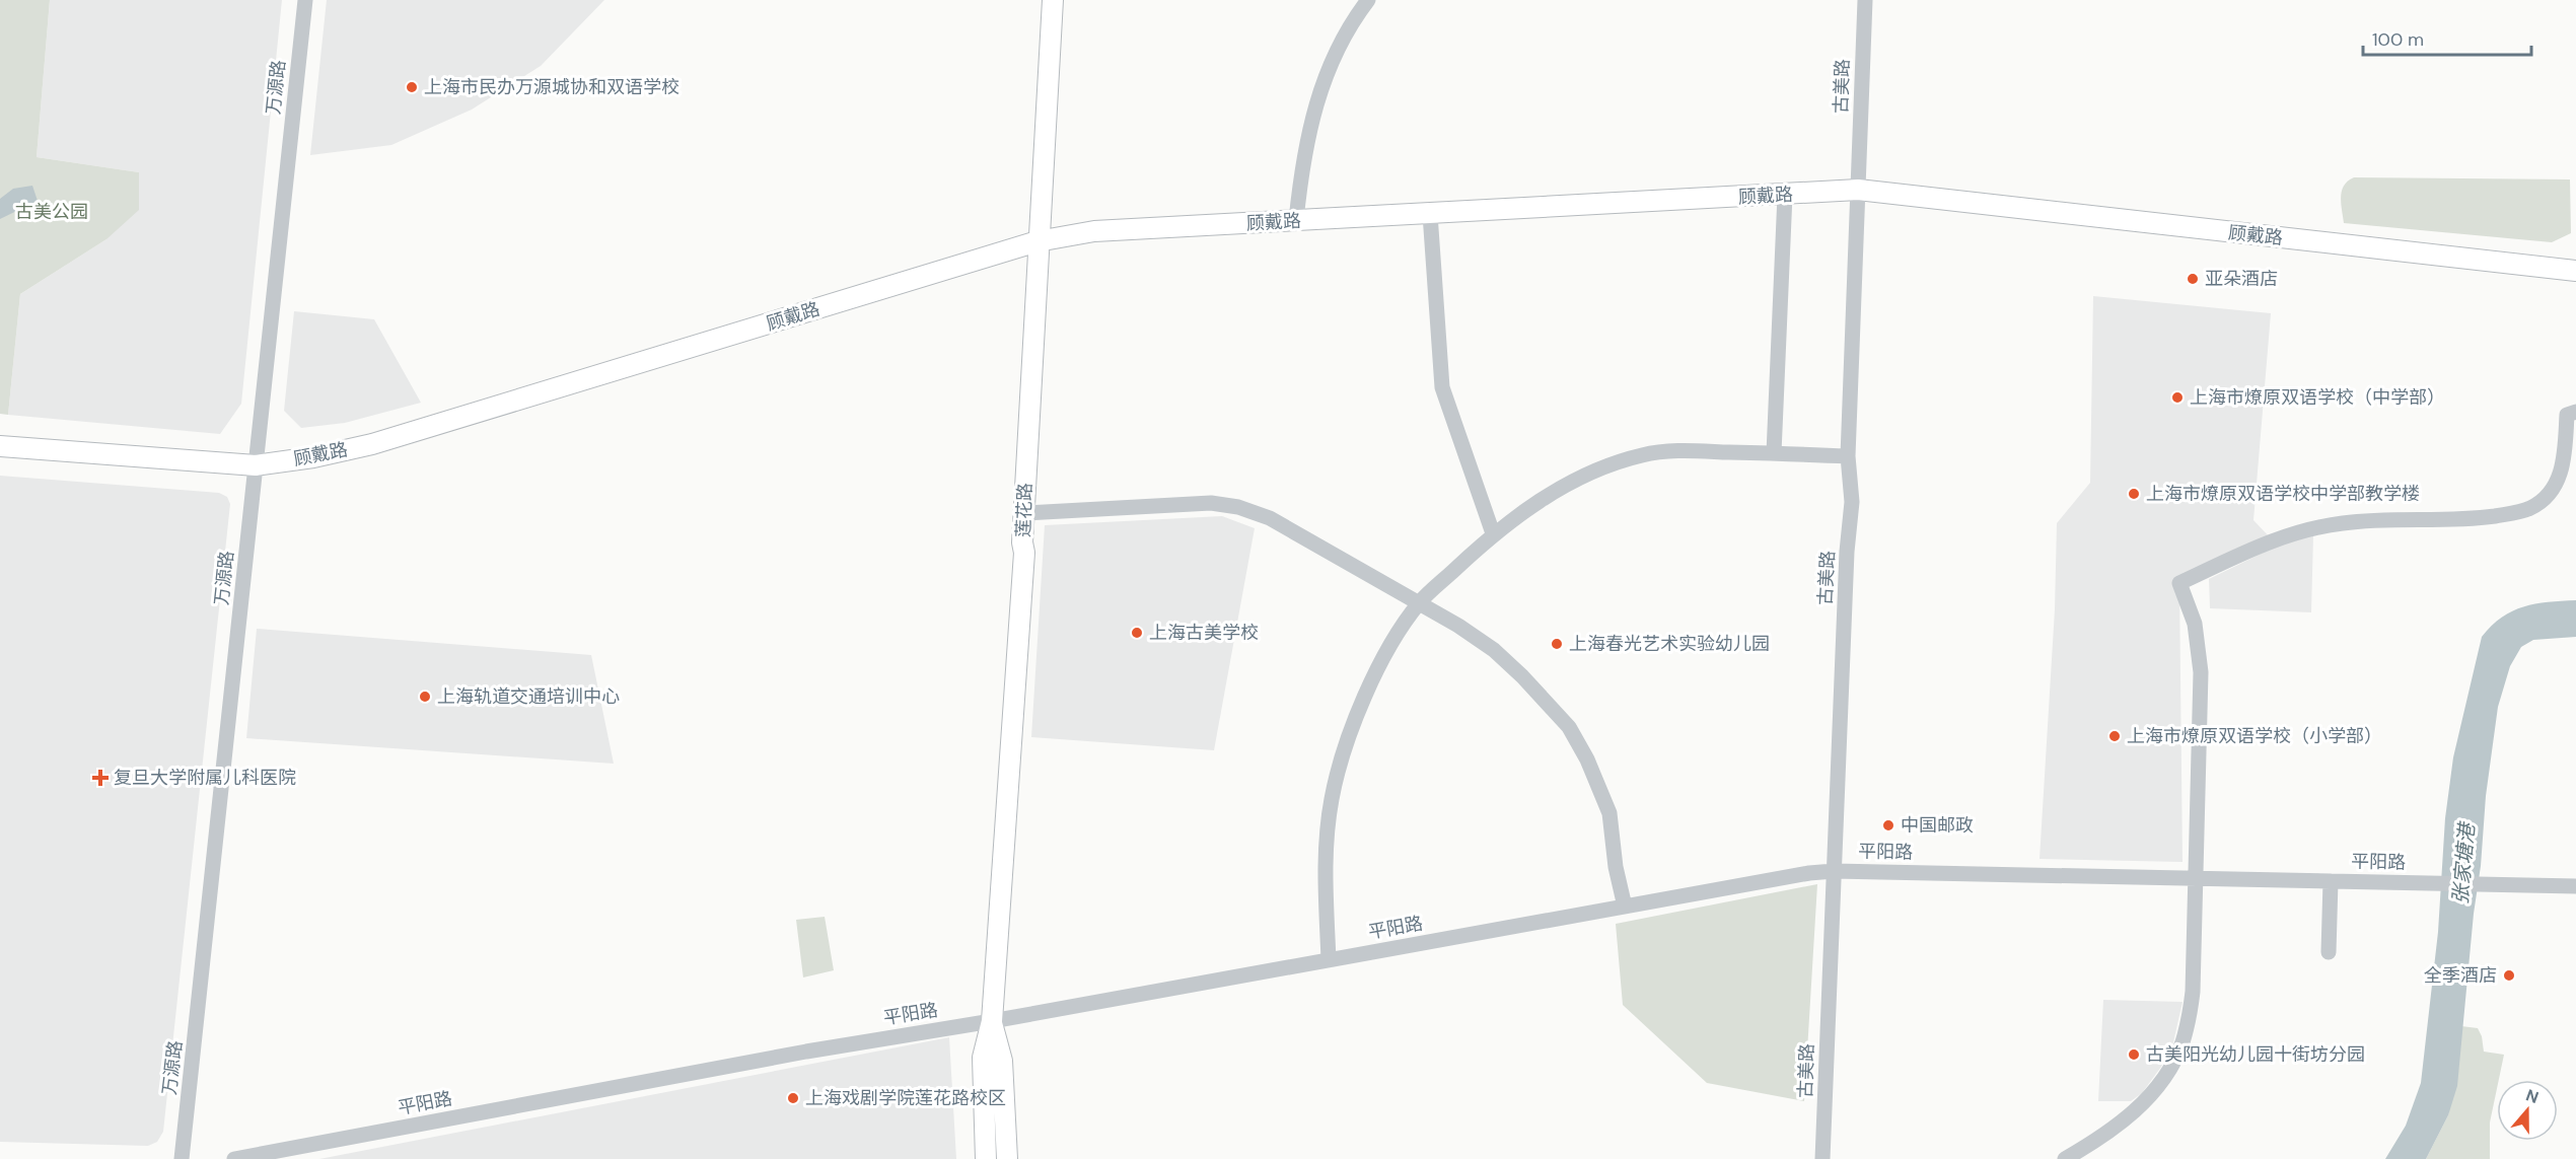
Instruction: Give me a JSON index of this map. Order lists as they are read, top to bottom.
{
  "streets": {
    "main road": ["顾戴路", "莲花路"],
    "street": ["古美路", "万源路", "平阳路"]
  },
  "crossings": [
    ["古美路", "顾戴路"],
    ["古美路", "平阳路"],
    ["万源路", "顾戴路"],
    ["顾戴路", "莲花路"],
    ["莲花路", "平阳路"]
  ],
  "water": ["张家塘港"],
  "parks": ["古美公园"],
  "places": {
    "other": [
      "上海市民办万源城协和双语学校",
      "亚朵酒店",
      "上海市燎原双语学校（中学部）",
      "上海市燎原双语学校中学部教学楼",
      "上海古美学校",
      "上海春光艺术实验幼儿园",
      "上海轨道交通培训中心",
      "上海市燎原双语学校（小学部）",
      "中国邮政",
      "全季酒店",
      "古美阳光幼儿园十街坊分园",
      "上海戏剧学院莲花路校区"
    ],
    "health": ["复旦大学附属儿科医院"]
  },
  "scale_bar": "100 m",
  "north": "top"
}
